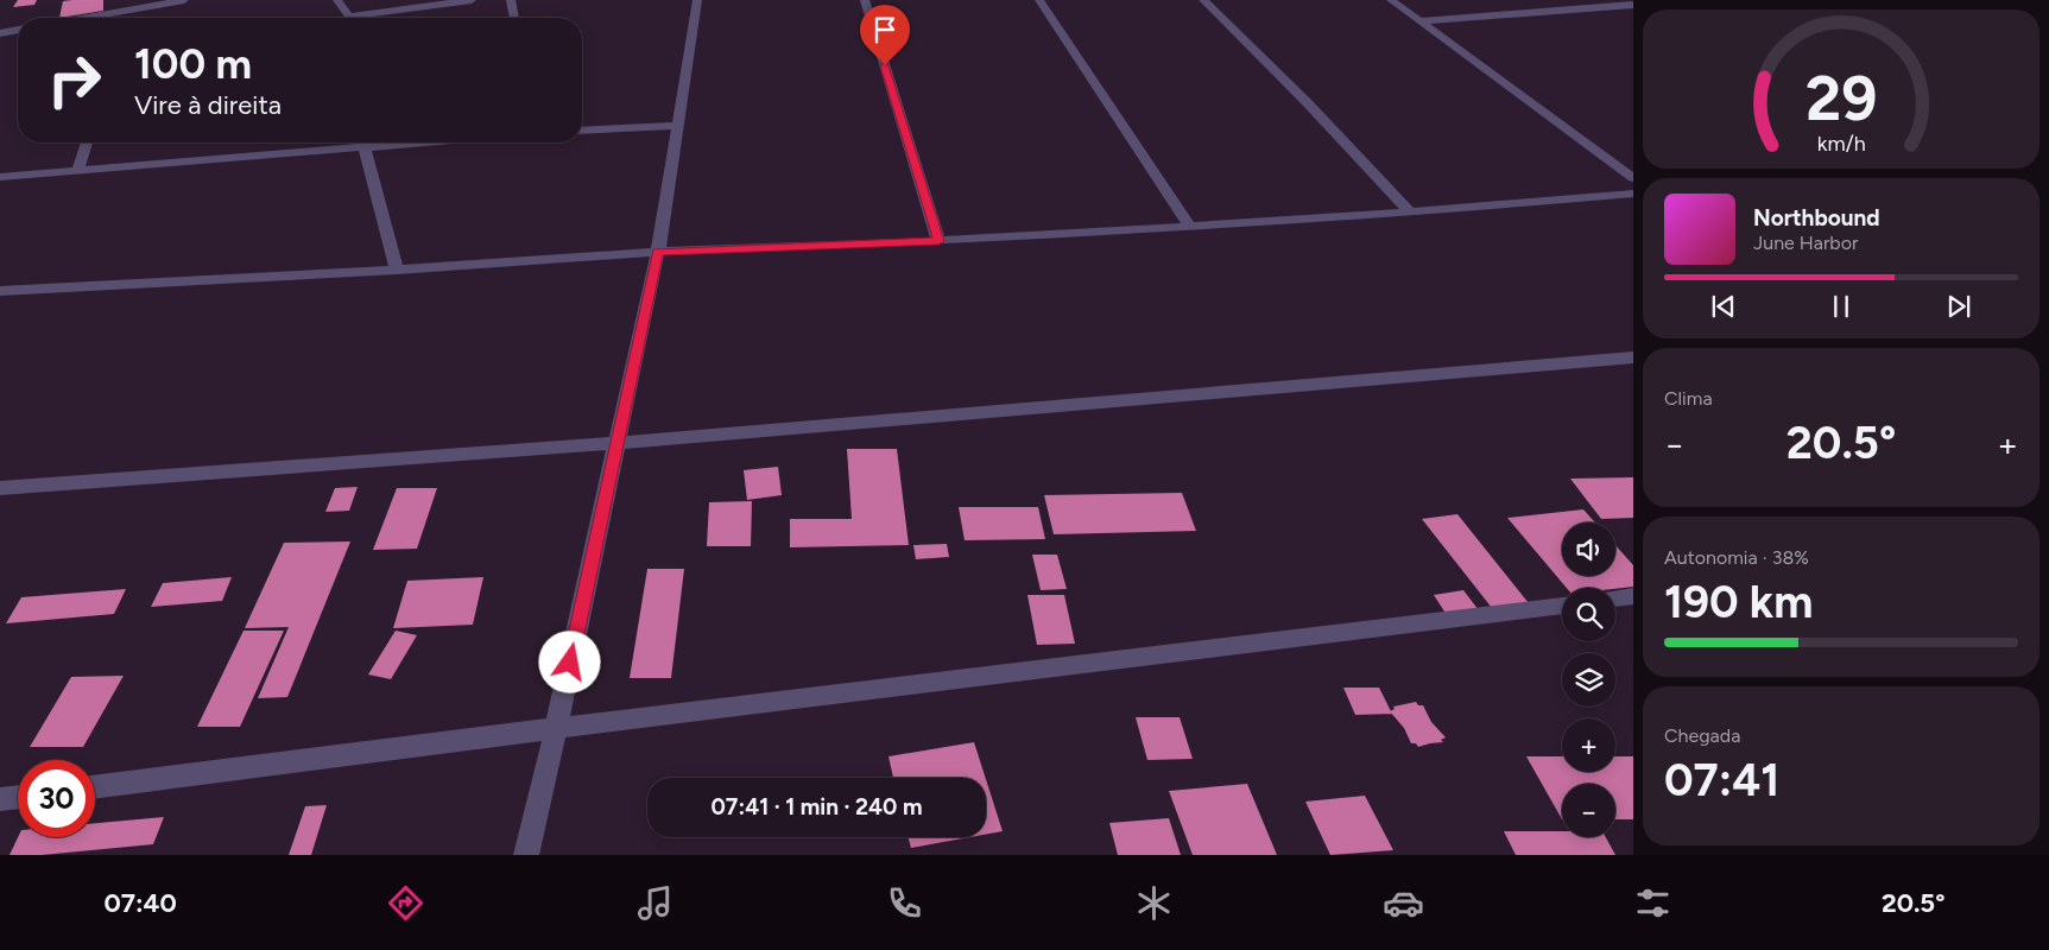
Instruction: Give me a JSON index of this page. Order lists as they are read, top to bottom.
{
  "page": {
    "turn": ["100 m", "Vire à direita"],
    "song": ["Northbound", "June Harbor"],
    "tile": [
      "Clima",
      ["Autonomia · 38%", "190 km"],
      ["Chegada", "07:41"]
    ],
    "heat": ["−", "20.5°", "+"],
    "map_buttons": ["+", "−"],
    "limit": "30",
    "trip": "07:41 · 1 min · 240 m",
    "tabs": ["07:40", "20.5°"],
    "gauge": ["29", "km/h"]
  }
}
